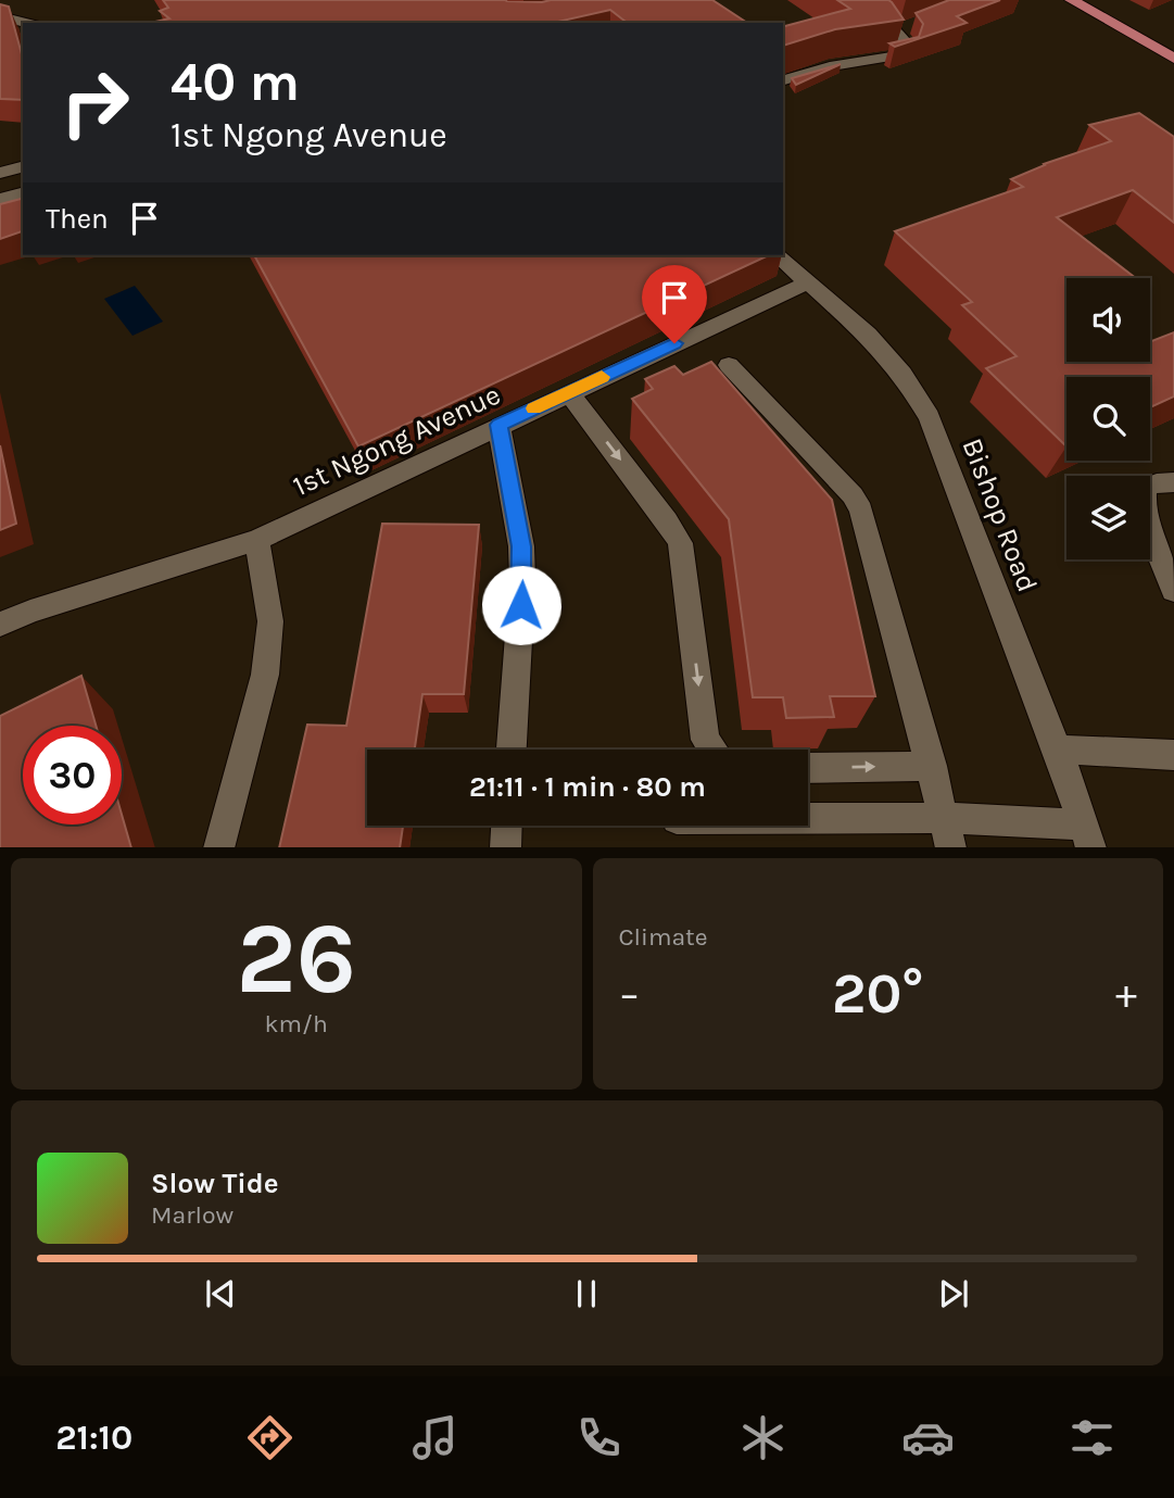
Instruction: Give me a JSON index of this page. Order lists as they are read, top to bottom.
{
  "streets": {
    "street": ["1st Ngong Avenue", "Bishop Road"]
  },
  "crossings": [
    ["1st Ngong Avenue", "Bishop Road"]
  ],
  "page": {
    "turn": ["40 m", "1st Ngong Avenue"],
    "then": "Then",
    "limit": "30",
    "trip": "21:11 · 1 min · 80 m",
    "tile": [
      ["26", "km/h"],
      "Climate"
    ],
    "heat": ["−", "20°", "+"],
    "song": ["Slow Tide", "Marlow"],
    "tabs": "21:10"
  }
}
